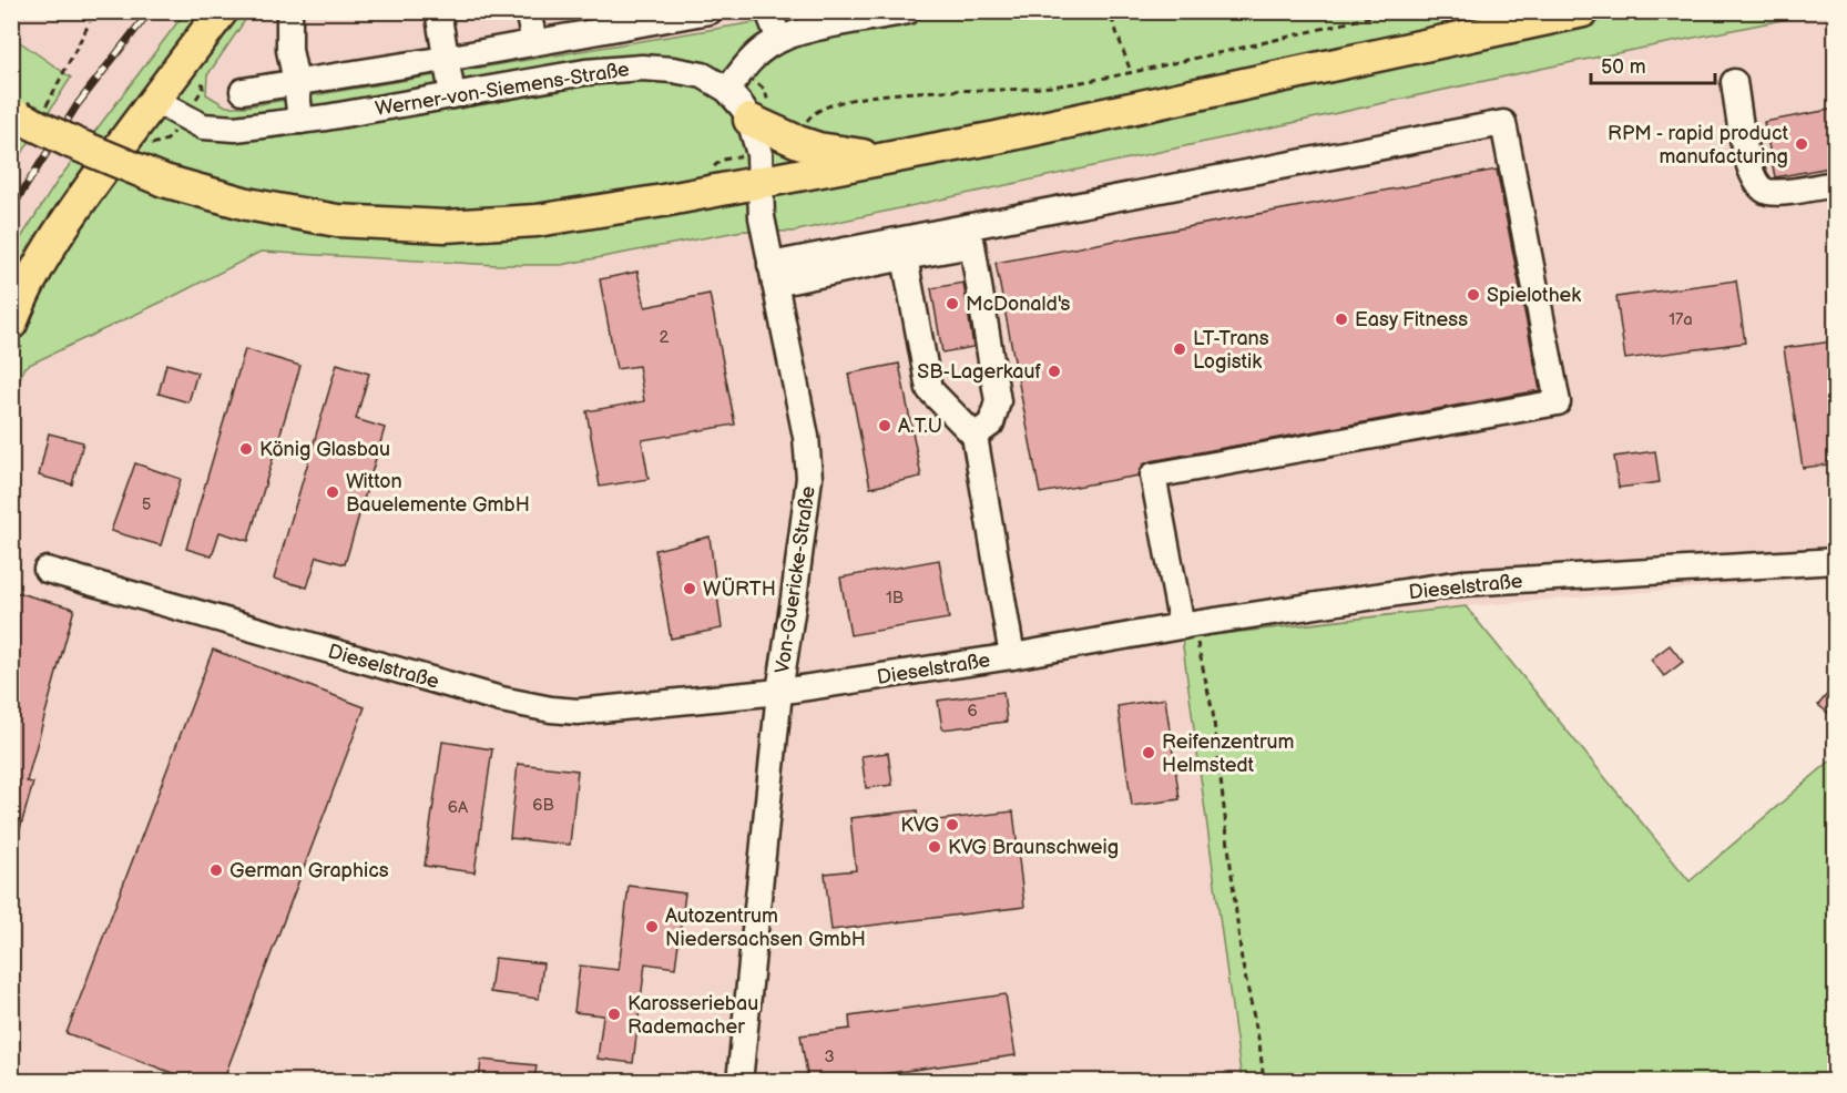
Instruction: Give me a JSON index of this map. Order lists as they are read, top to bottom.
{
  "streets": {
    "street": ["Werner-von-Siemens-Straße", "Von-Guericke-Straße", "Dieselstraße"]
  },
  "crossings": [
    ["Werner-von-Siemens-Straße", "Von-Guericke-Straße"],
    ["Von-Guericke-Straße", "Dieselstraße"]
  ],
  "places": [
    "RPM - rapid product manufacturing",
    "Spielothek",
    "McDonald's",
    "Easy Fitness",
    "LT-Trans Logistik",
    "SB-Lagerkauf",
    "A.T.U",
    "König Glasbau",
    "Witton Bauelemente GmbH",
    "WÜRTH",
    "Reifenzentrum Helmstedt",
    "KVG",
    "KVG Braunschweig",
    "German Graphics",
    "Autozentrum Niedersachsen GmbH",
    "Karosseriebau Rademacher"
  ],
  "house_numbers": [
    "17a",
    "2",
    "5",
    "1B",
    "6",
    "6B",
    "6A",
    "3"
  ],
  "scale_bar": "50 m"
}
